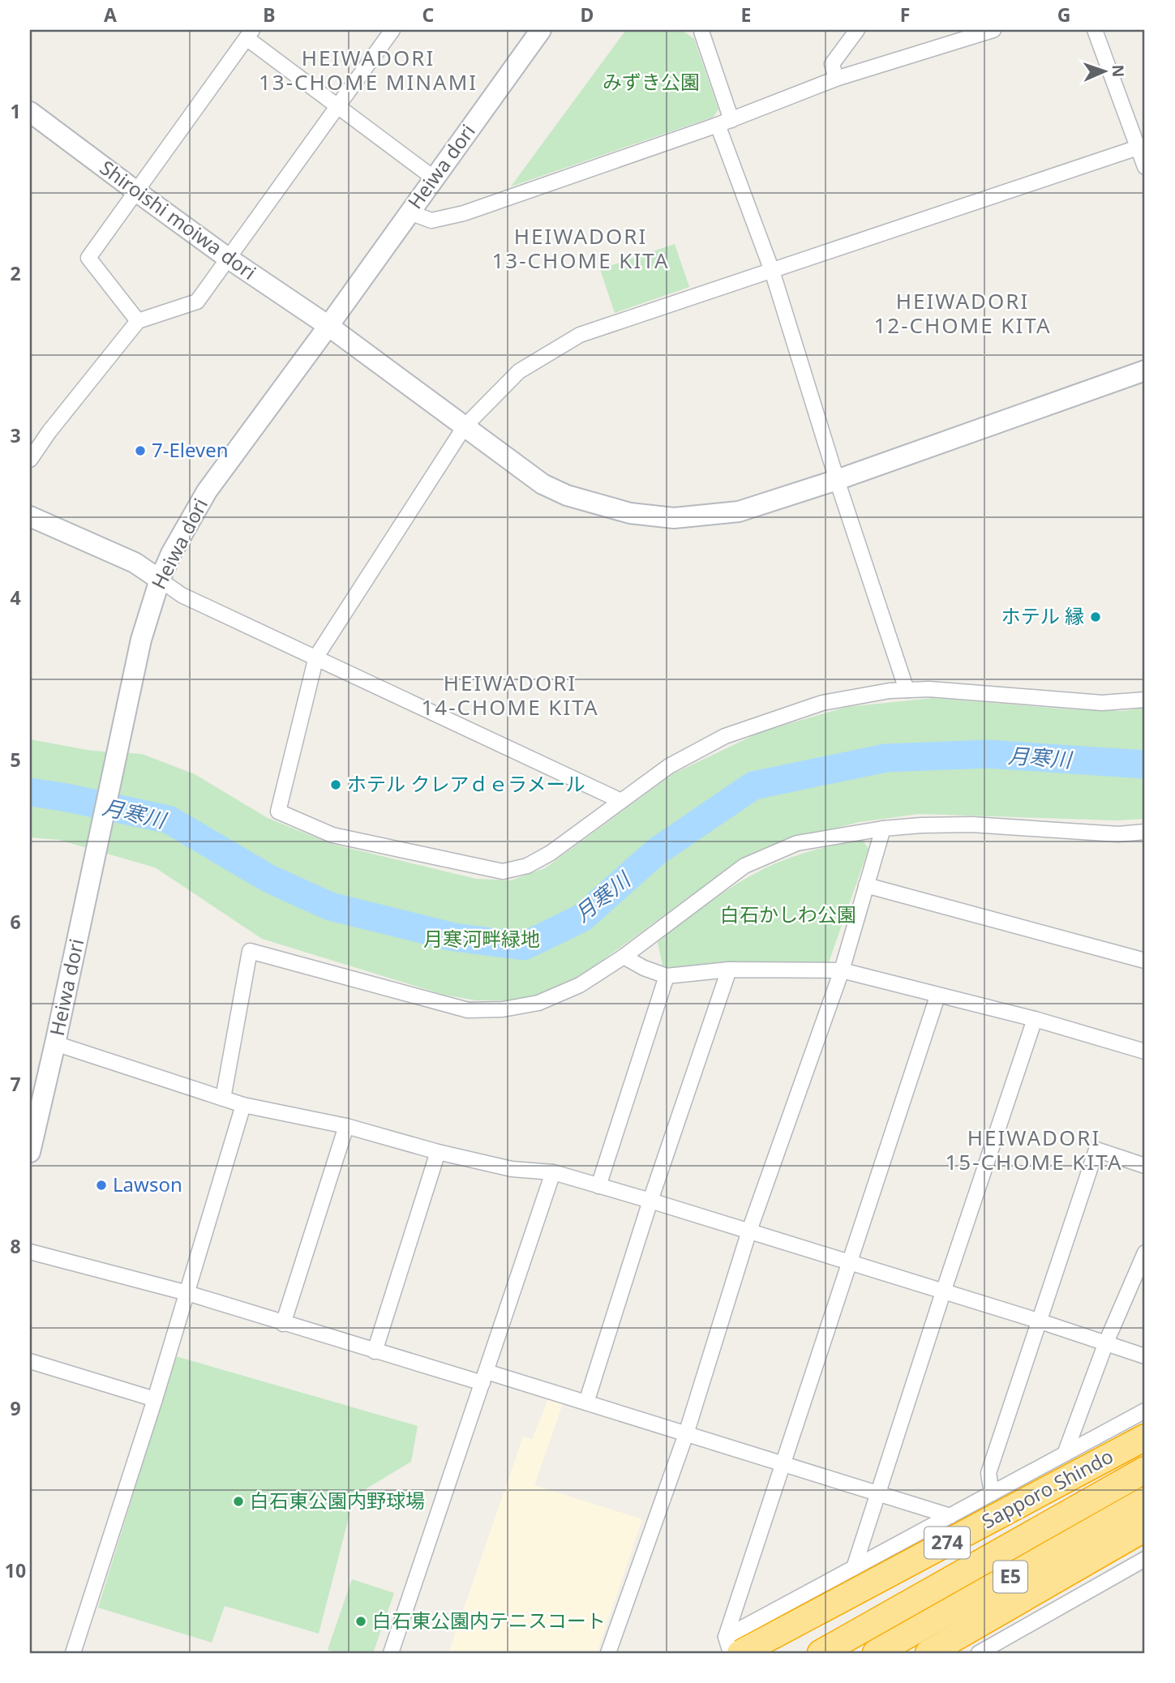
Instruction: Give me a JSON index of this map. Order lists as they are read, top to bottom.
{
  "streets": {
    "highway": ["Sapporo Shindo", "274", "E5"],
    "street": ["Heiwa dori", "Shiroishi moiwa dori"]
  },
  "crossings": [
    ["Heiwa dori", "Shiroishi moiwa dori"]
  ],
  "districts": [
    "HEIWADORI 13-CHOME MINAMI",
    "HEIWADORI 13-CHOME KITA",
    "HEIWADORI 12-CHOME KITA",
    "HEIWADORI 14-CHOME KITA",
    "HEIWADORI 15-CHOME KITA"
  ],
  "water": ["月寒川"],
  "parks": ["みずき公園", "白石かしわ公園", "月寒河畔緑地"],
  "places": [
    "7-Eleven",
    "ホテル 縁",
    "ホテル クレアｄｅラメール",
    "Lawson",
    "白石東公園内野球場",
    "白石東公園内テニスコート"
  ],
  "north": "right",
  "grid": {
    "columns": [
      "A",
      "B",
      "C",
      "D",
      "E",
      "F",
      "G"
    ],
    "rows": [
      "1",
      "2",
      "3",
      "4",
      "5",
      "6",
      "7",
      "8",
      "9",
      "10"
    ]
  }
}
